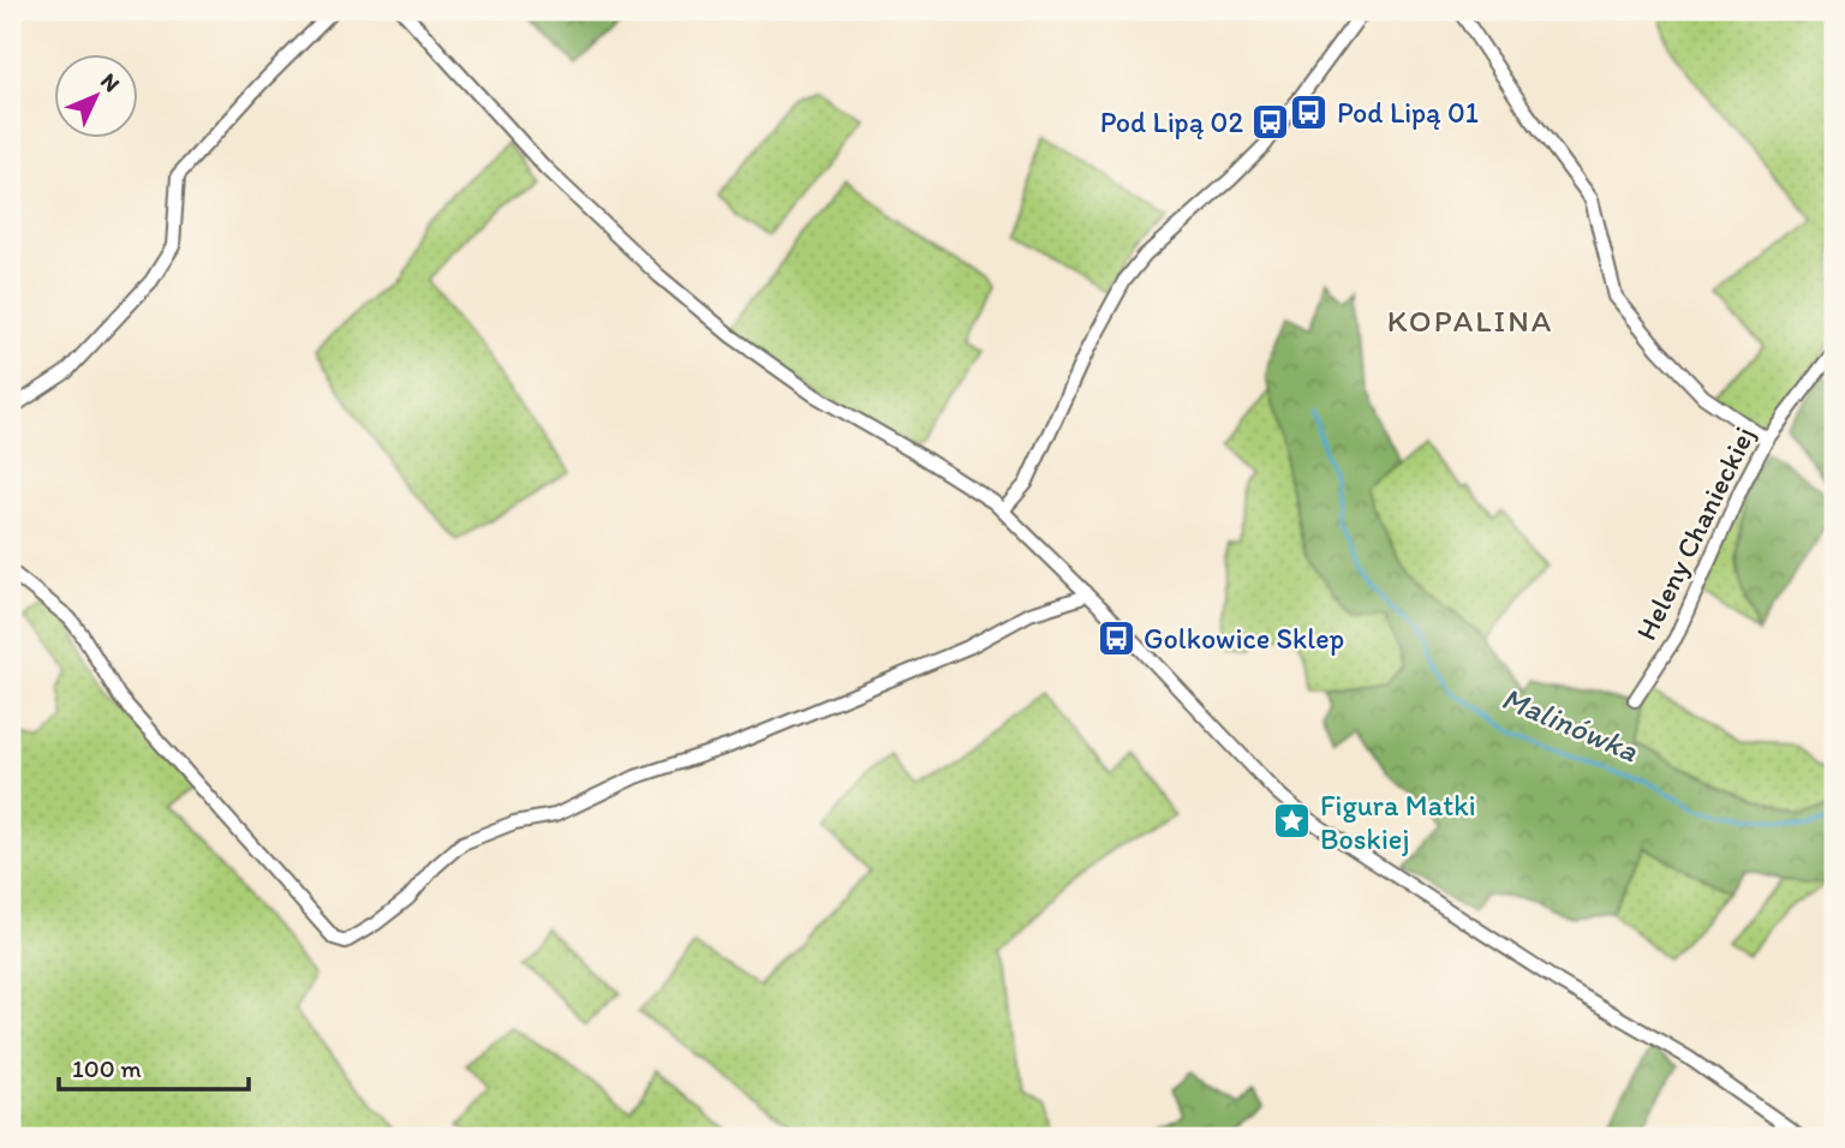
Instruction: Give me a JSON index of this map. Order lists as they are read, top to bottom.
{
  "streets": {
    "street": ["Heleny Chanieckiej"]
  },
  "districts": ["KOPALINA"],
  "water": ["Malinówka"],
  "places": {
    "bus stop": ["Pod Lipą 01", "Pod Lipą 02", "Golkowice Sklep"],
    "place": ["Figura Matki Boskiej"]
  },
  "scale_bar": "100 m",
  "north": "top right"
}
